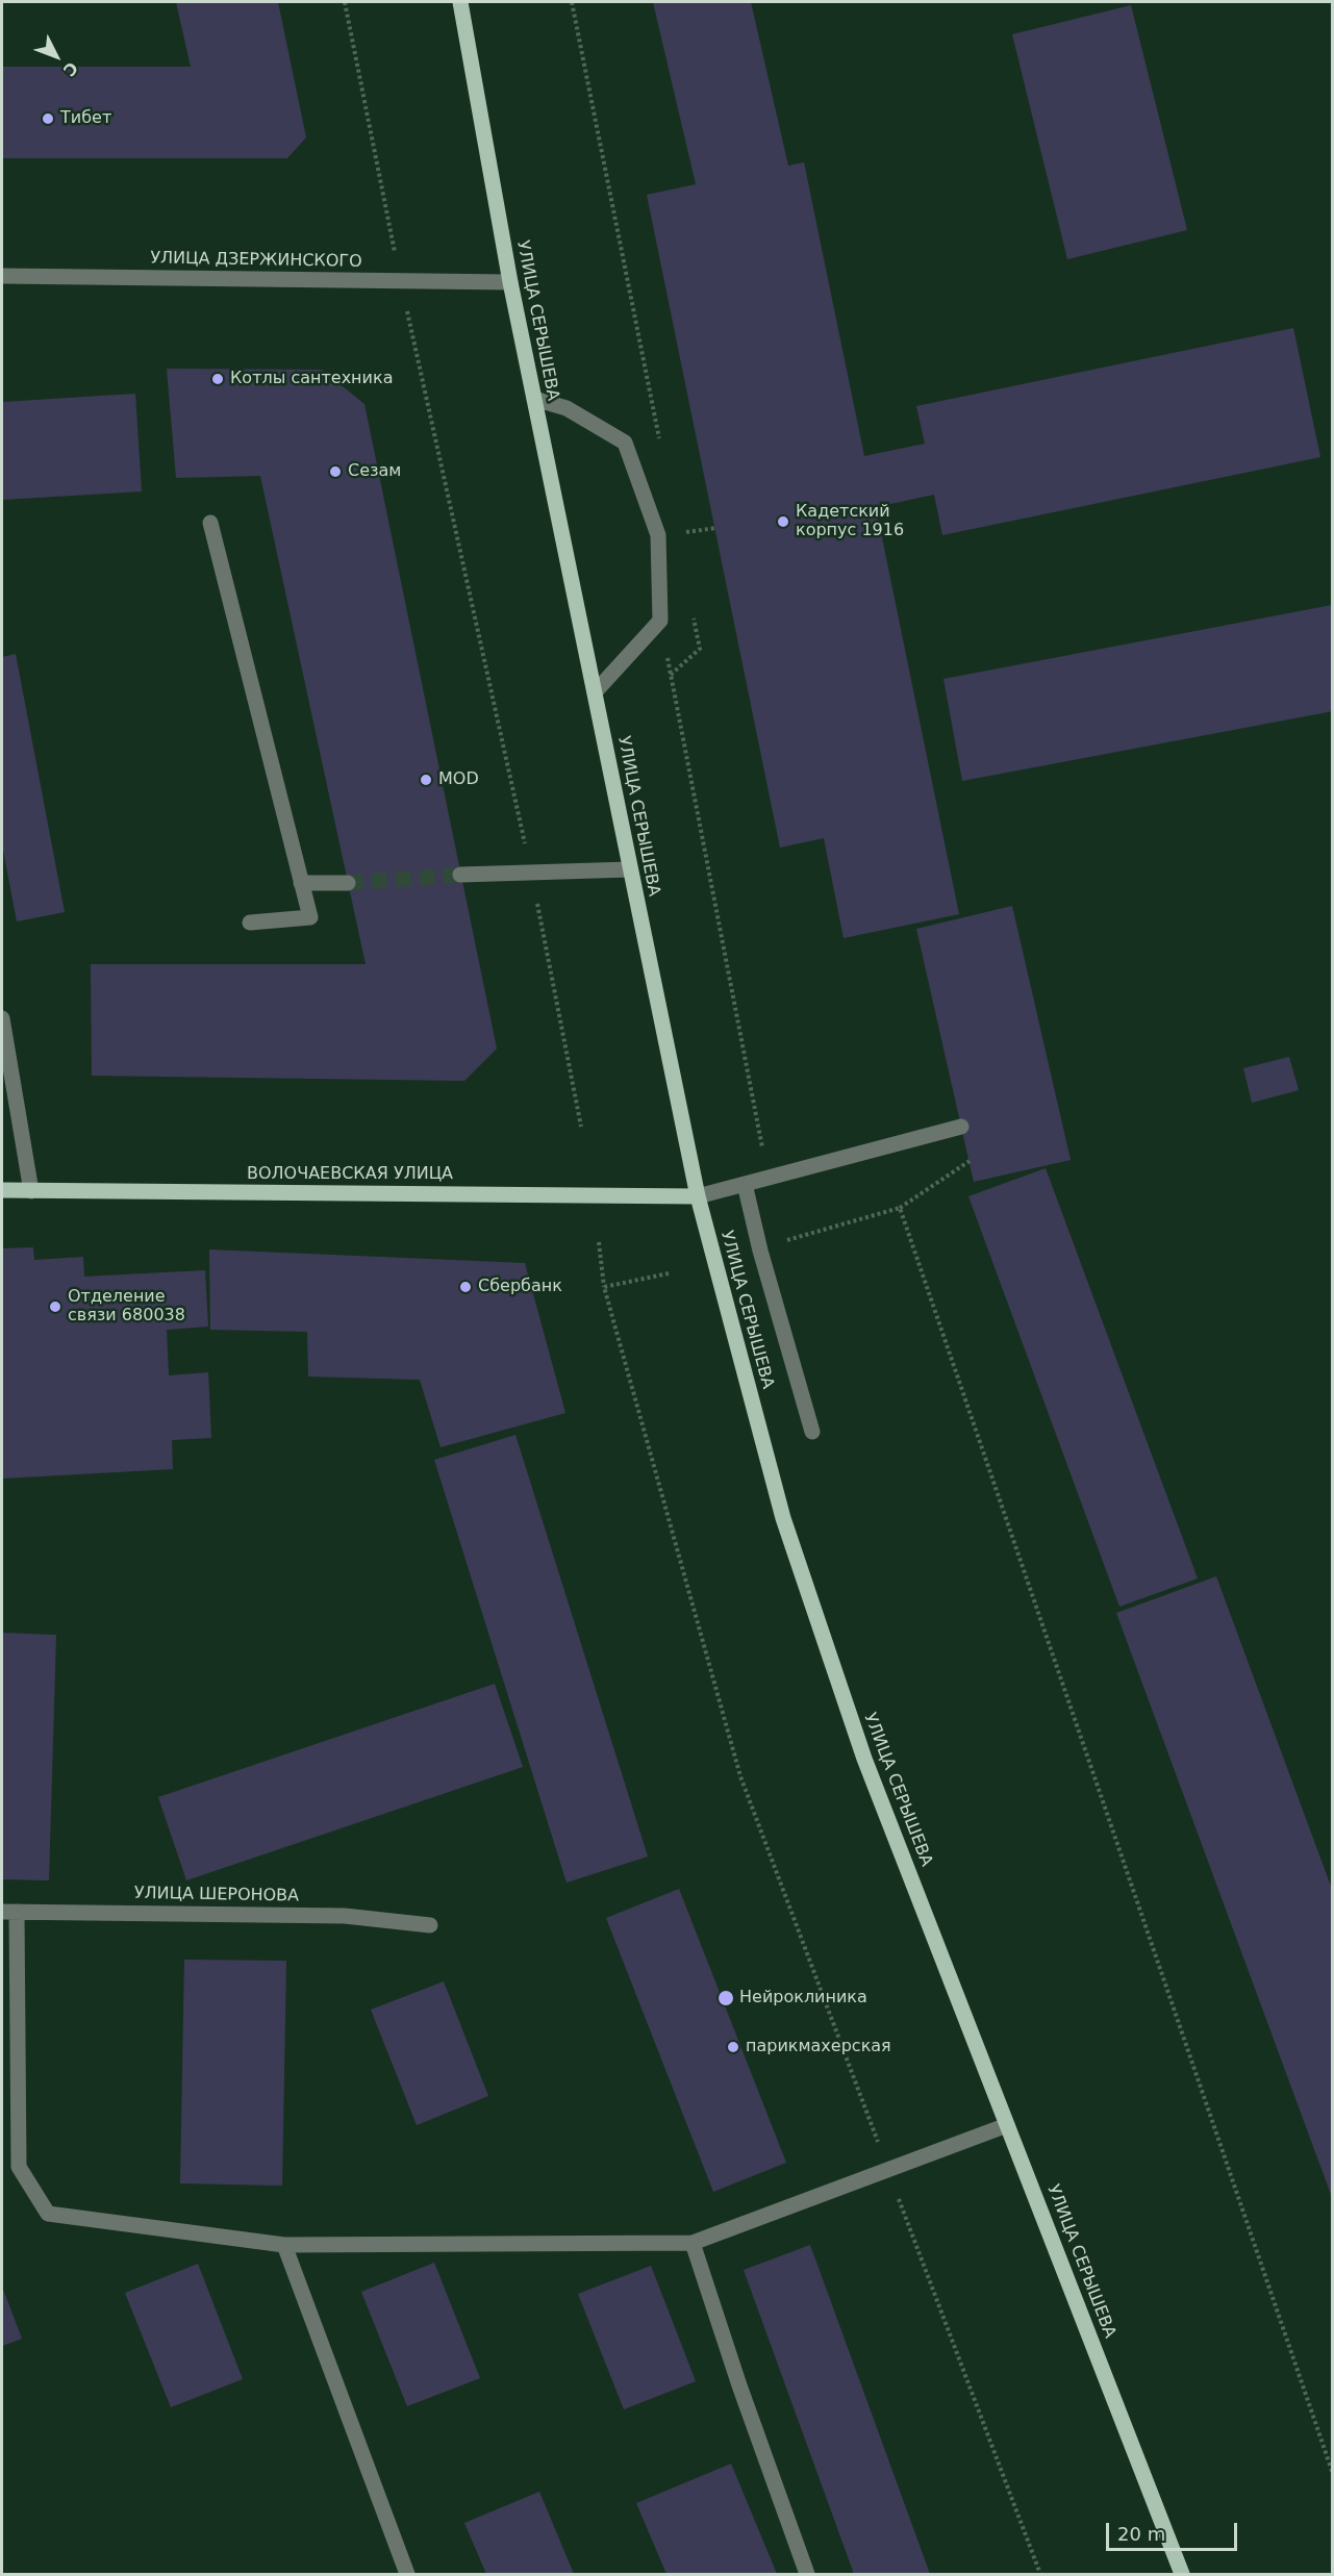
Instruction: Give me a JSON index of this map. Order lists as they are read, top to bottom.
{
  "streets": {
    "main road": ["УЛИЦА СЕРЫШЕВА", "ВОЛОЧАЕВСКАЯ УЛИЦА"],
    "street": ["УЛИЦА ДЗЕРЖИНСКОГО", "УЛИЦА ШЕРОНОВА"]
  },
  "crossings": [
    ["УЛИЦА ДЗЕРЖИНСКОГО", "УЛИЦА СЕРЫШЕВА"],
    ["УЛИЦА СЕРЫШЕВА", "ВОЛОЧАЕВСКАЯ УЛИЦА"]
  ],
  "places": [
    "Тибет",
    "Котлы сантехника",
    "Сезам",
    "Кадетский корпус 1916",
    "MOD",
    "Сбербанк",
    "Отделение связи 680038",
    "Нейроклиника",
    "парикмахерская"
  ],
  "scale_bar": "20 m",
  "north": "bottom right"
}
